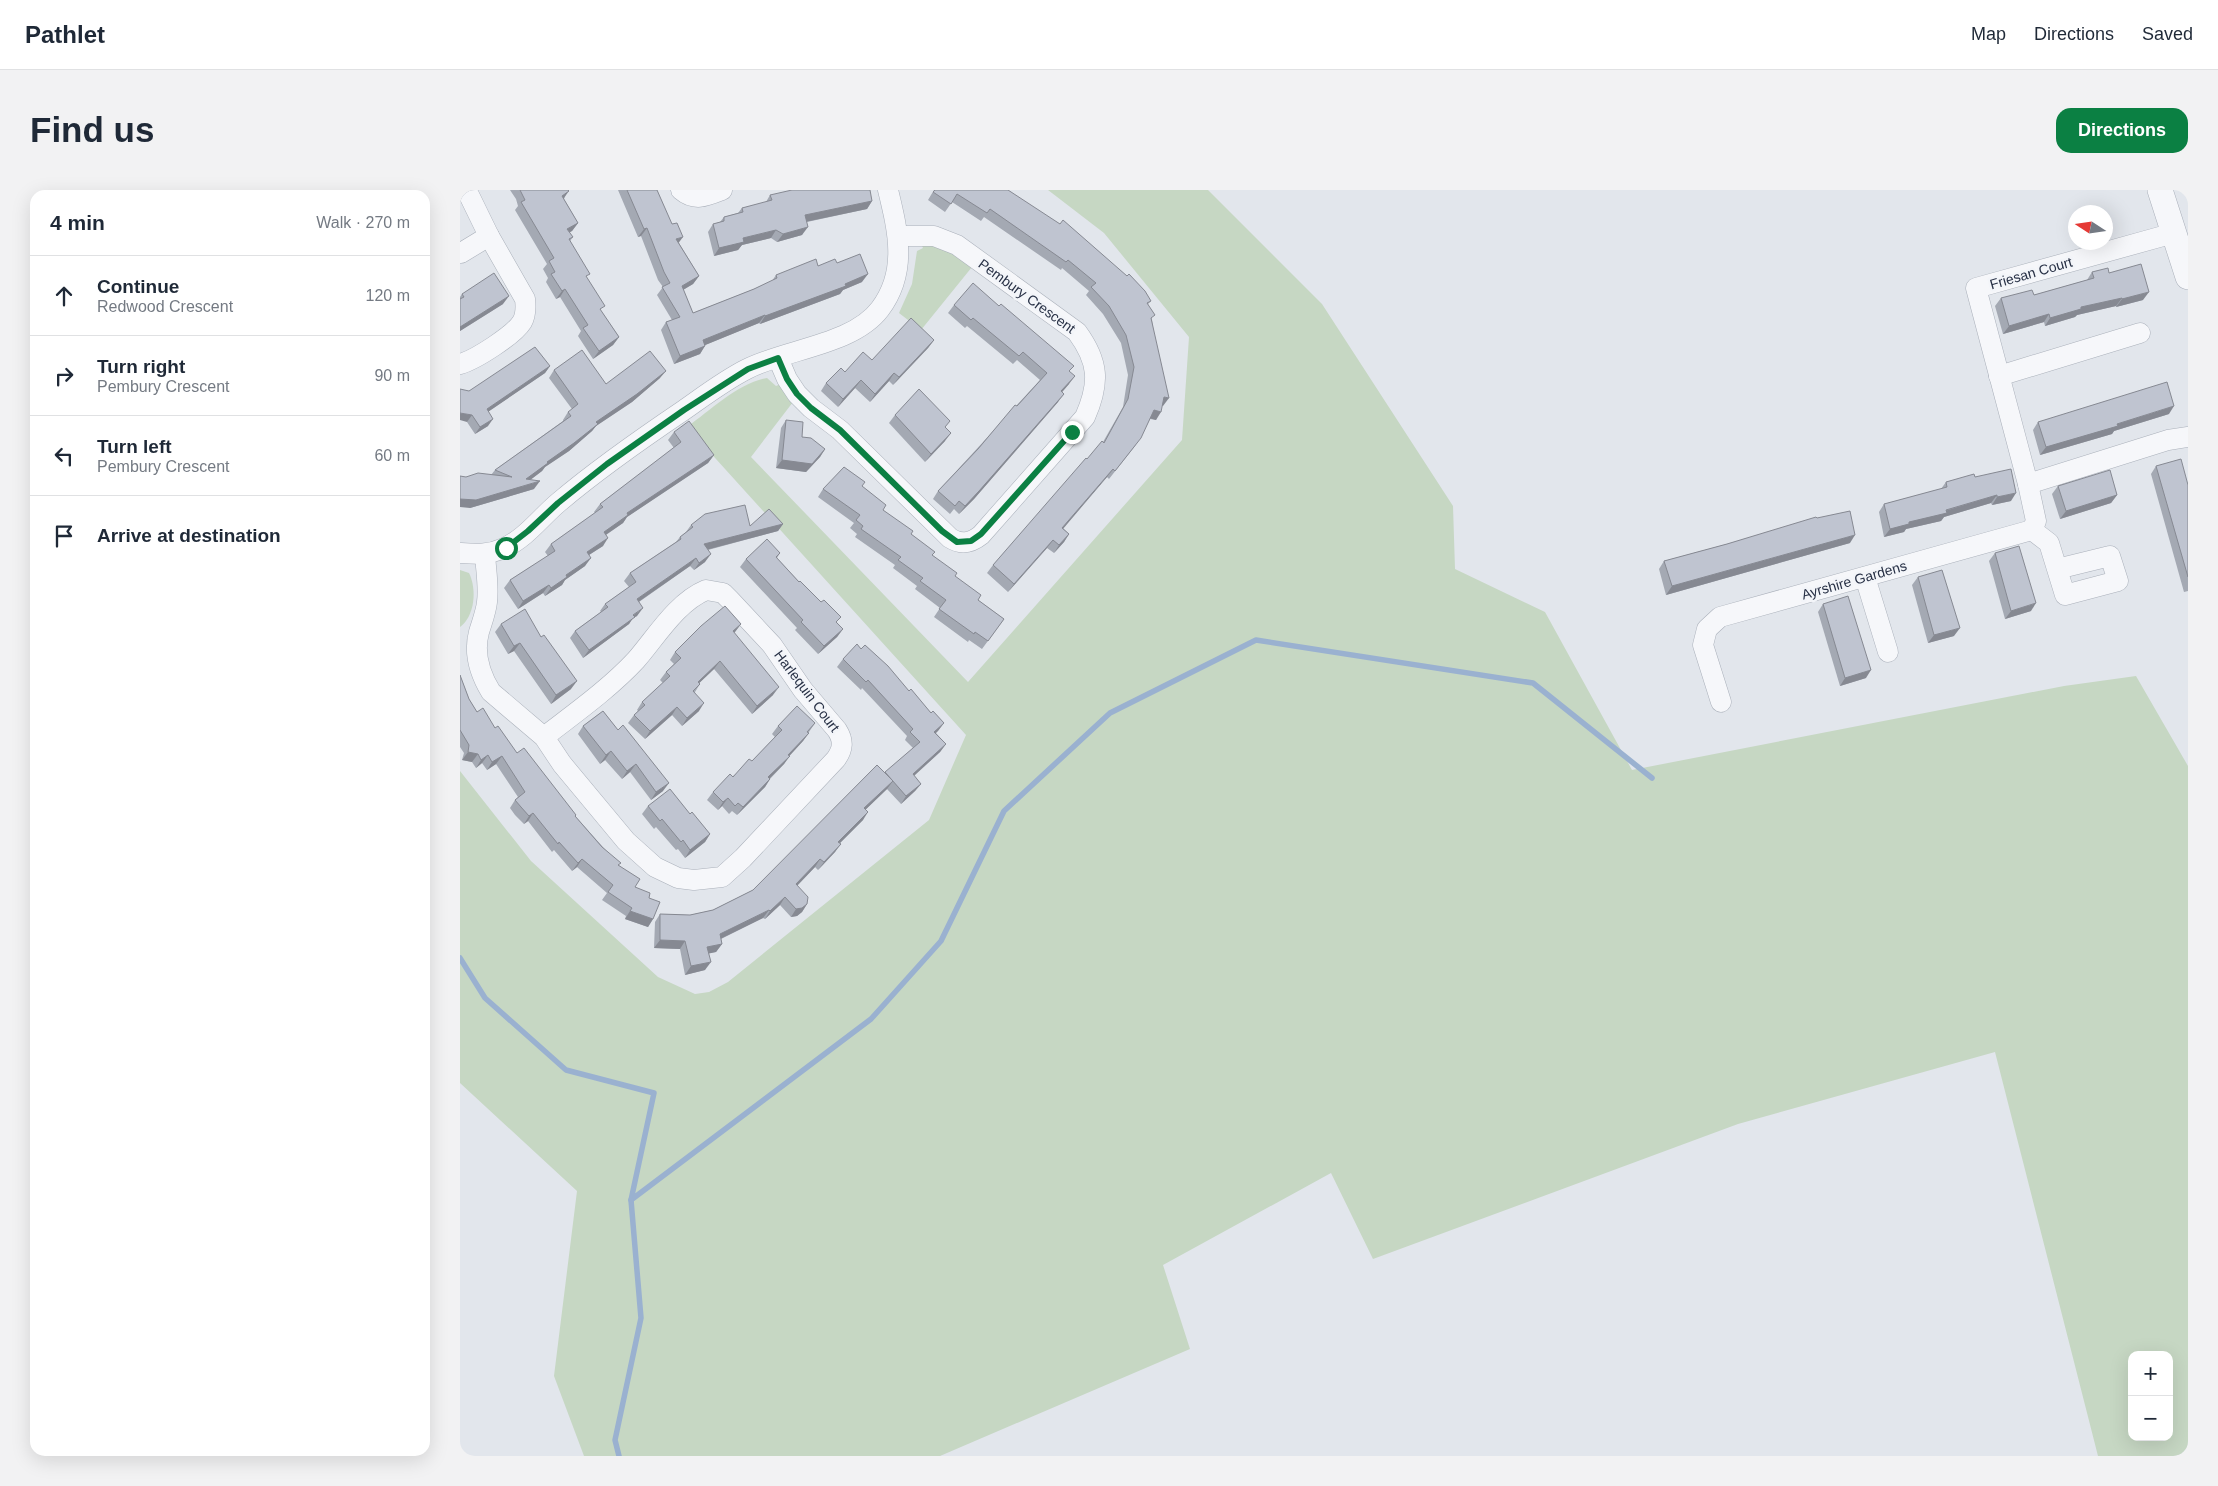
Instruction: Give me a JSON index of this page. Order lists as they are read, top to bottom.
{
  "streets": {
    "street": [
      "Friesan Court",
      "Pembury Crescent",
      "Ayrshire Gardens",
      "Harlequin Court"
    ]
  },
  "north": "left",
  "page": {
    "header": "Pathlet",
    "nav": ["Map", "Directions", "Saved"],
    "buttons": "Directions",
    "title": "Find us",
    "heading": ["4 min", "Walk · 270 m"],
    "list": [
      ["Continue", "Redwood Crescent", "120 m"],
      ["Turn right", "Pembury Crescent", "90 m"],
      ["Turn left", "Pembury Crescent", "60 m"],
      "Arrive at destination"
    ],
    "map_buttons": ["+", "−"]
  }
}
